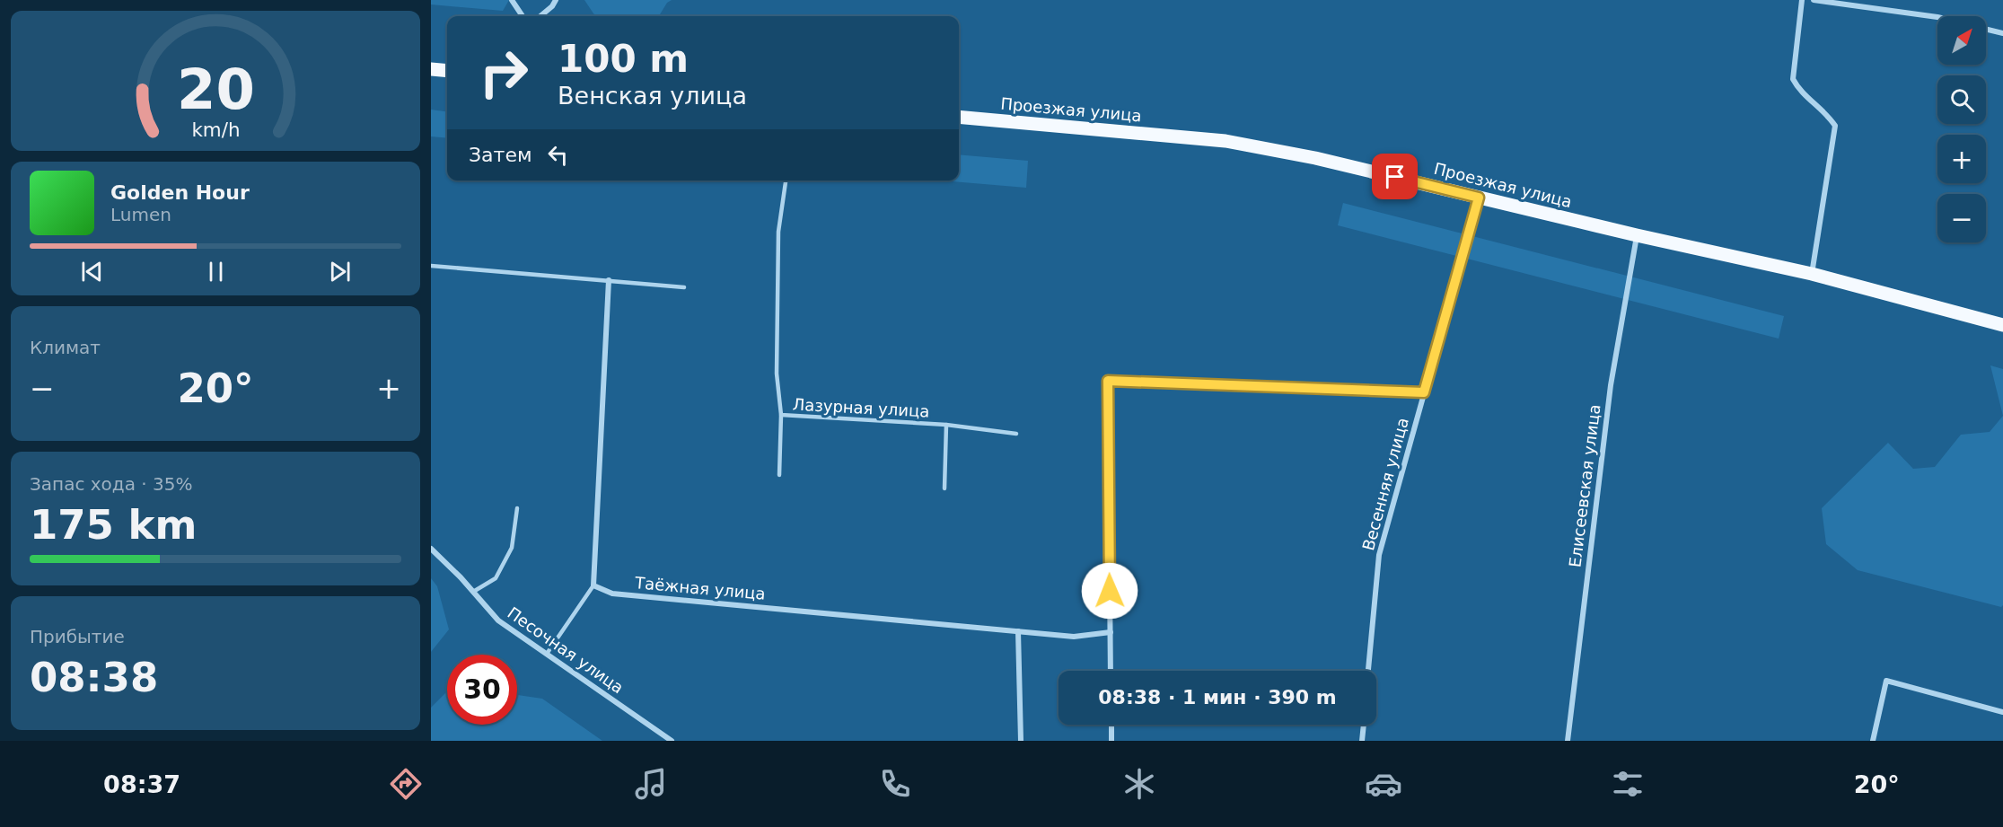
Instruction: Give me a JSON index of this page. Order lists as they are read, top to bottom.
{
  "streets": {
    "main road": ["Проезжая улица"],
    "street": [
      "Весенняя улица",
      "Елисеевская улица",
      "Таёжная улица",
      "Песочная улица"
    ],
    "lane": ["Лазурная улица"]
  },
  "crossings": [
    ["Проезжая улица", "Весенняя улица"],
    ["Проезжая улица", "Елисеевская улица"]
  ],
  "north": "top right",
  "page": {
    "map_buttons": ["+", "−"],
    "turn": ["100 m", "Венская улица"],
    "then": "Затем",
    "song": ["Golden Hour", "Lumen"],
    "tile": [
      "Климат",
      ["Запас хода · 35%", "175 km"],
      ["Прибытие", "08:38"]
    ],
    "heat": ["−", "20°", "+"],
    "limit": "30",
    "trip": "08:38 · 1 мин · 390 m",
    "tabs": ["08:37", "20°"],
    "gauge": ["20", "km/h"]
  }
}
